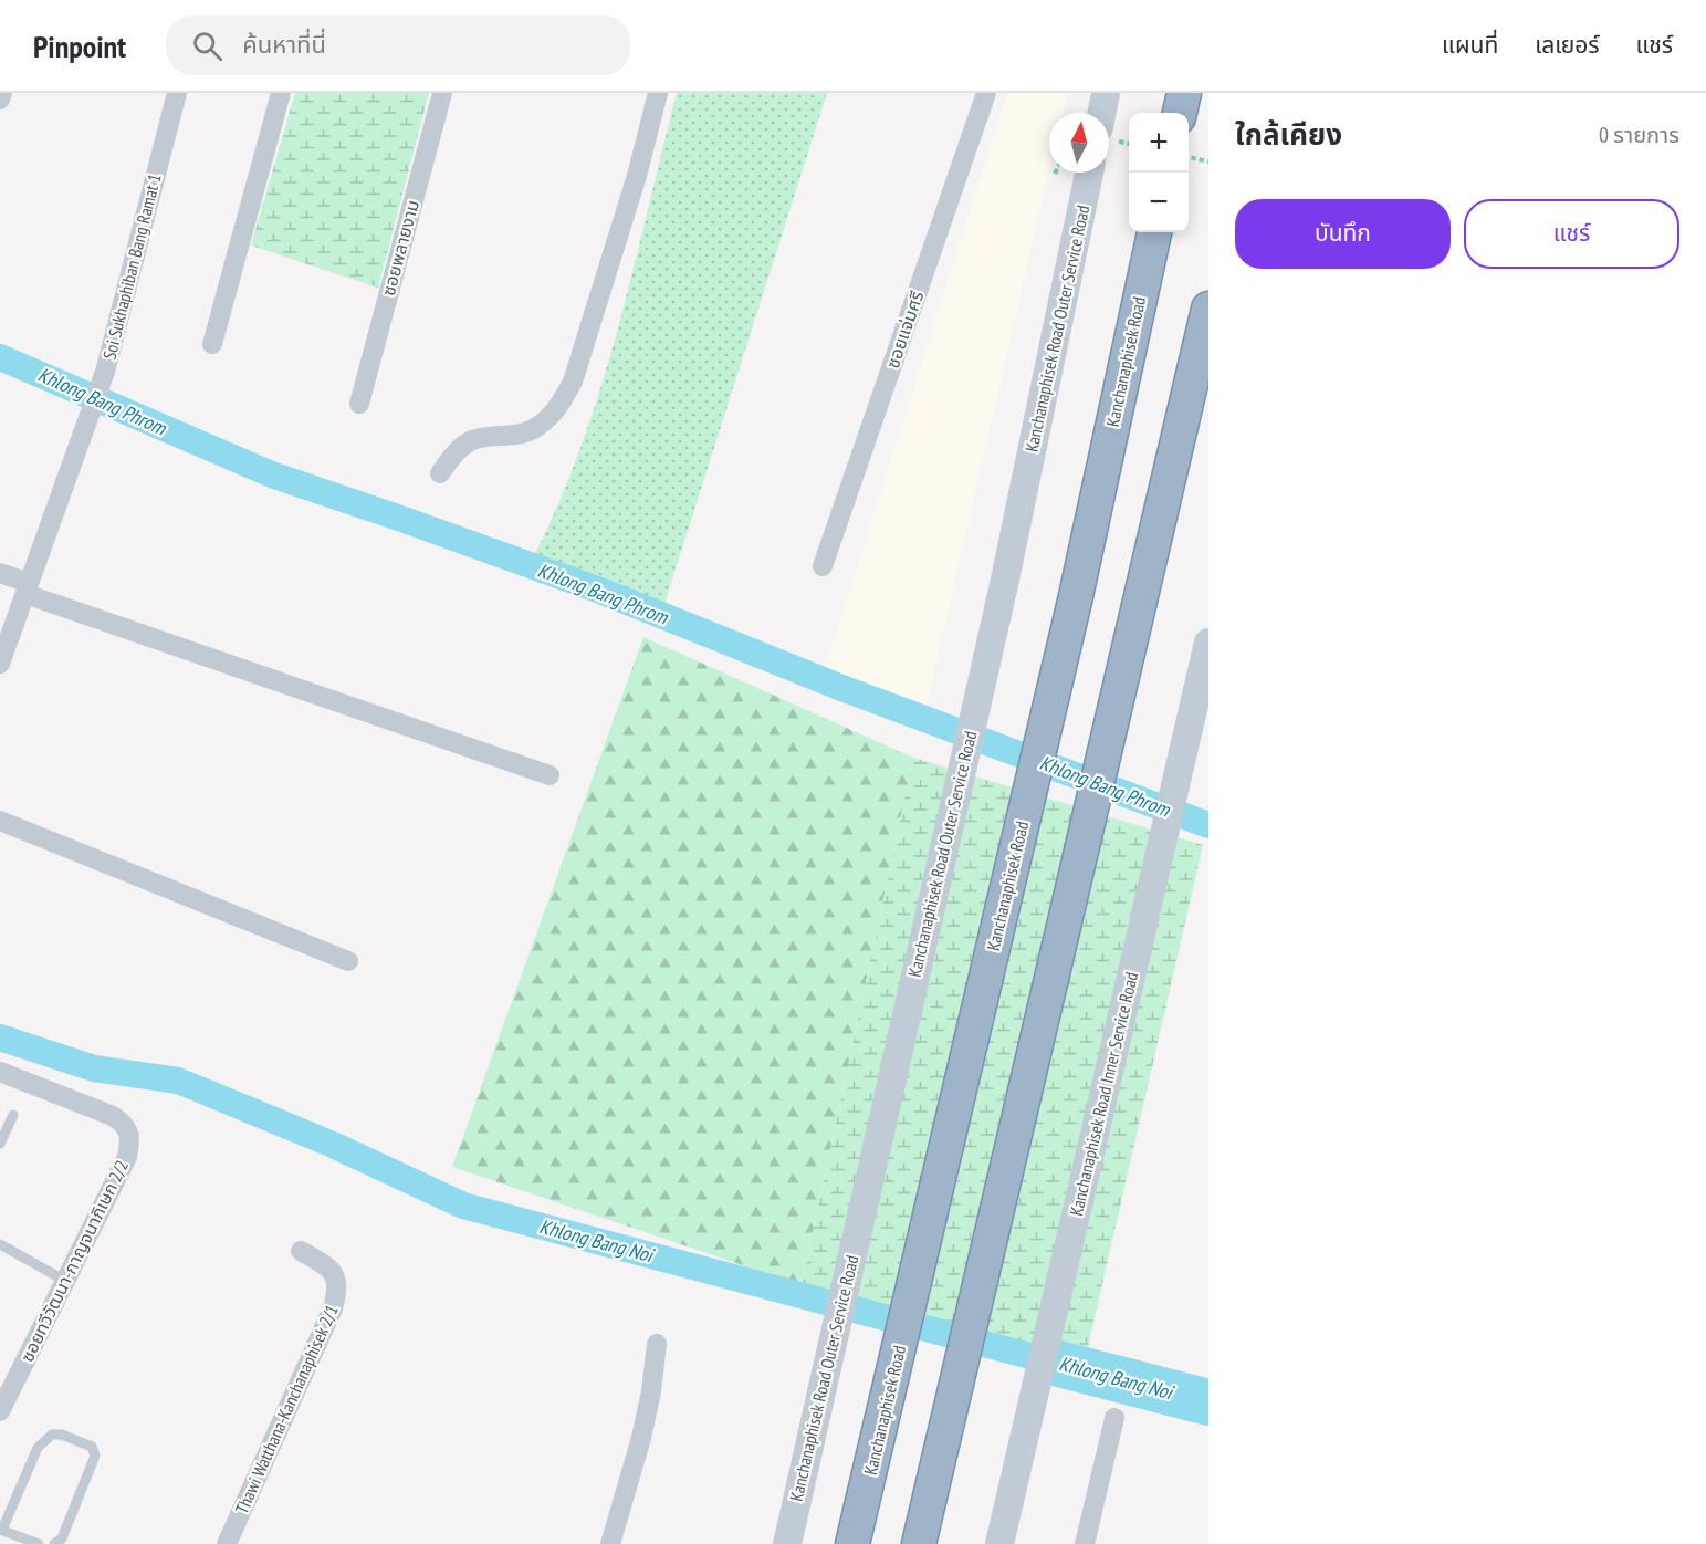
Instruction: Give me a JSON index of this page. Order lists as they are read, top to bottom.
{
  "streets": {
    "highway": ["Kanchanaphisek Road"],
    "main road": ["Kanchanaphisek Road Outer Service Road", "Kanchanaphisek Road Inner Service Road"],
    "street": [
      "ซอยพลายงาม",
      "Soi Sukhaphiban Bang Ramat 1",
      "ซอยแจ่มศรี",
      "ซอยทวีวัฒนา-กาญจนาภิเษก 2/2",
      "Thawi Watthana-Kanchanaphisek 2/1"
    ]
  },
  "water": ["Khlong Bang Phrom", "Khlong Bang Noi"],
  "north": "top",
  "page": {
    "header": "Pinpoint",
    "search": "ค้นหาที่นี่",
    "nav": ["แผนที่", "เลเยอร์", "แชร์"],
    "heading": ["ใกล้เคียง", "0 รายการ"],
    "map_buttons": ["+", "−"],
    "buttons": ["บันทึก", "แชร์"]
  }
}
